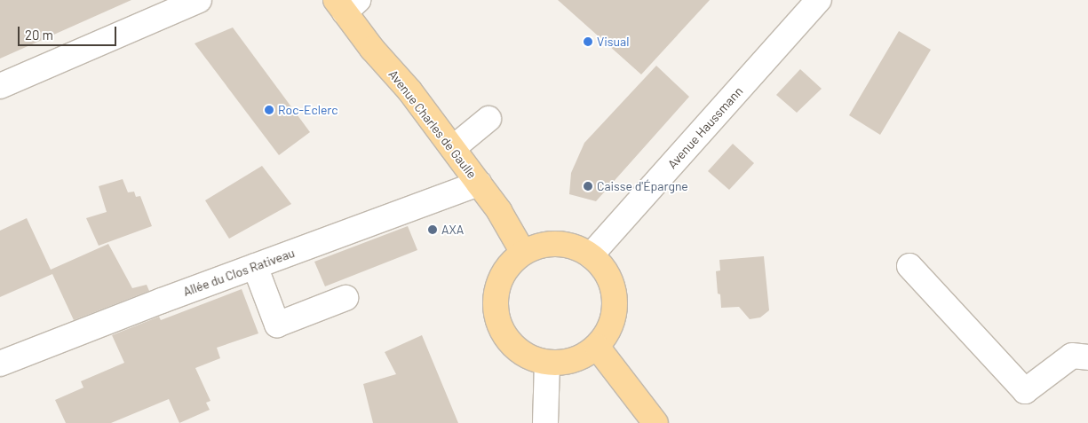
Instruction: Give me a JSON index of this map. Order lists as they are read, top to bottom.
{
  "streets": {
    "main road": ["Avenue Charles de Gaulle"],
    "street": ["Avenue Haussmann", "Allée du Clos Rativeau"]
  },
  "crossings": [
    ["Avenue Charles de Gaulle", "Avenue Haussmann"],
    ["Avenue Charles de Gaulle", "Allée du Clos Rativeau"]
  ],
  "places": [
    "Visual",
    "Roc-Eclerc",
    "Caisse d'Épargne",
    "AXA"
  ],
  "scale_bar": "20 m"
}
